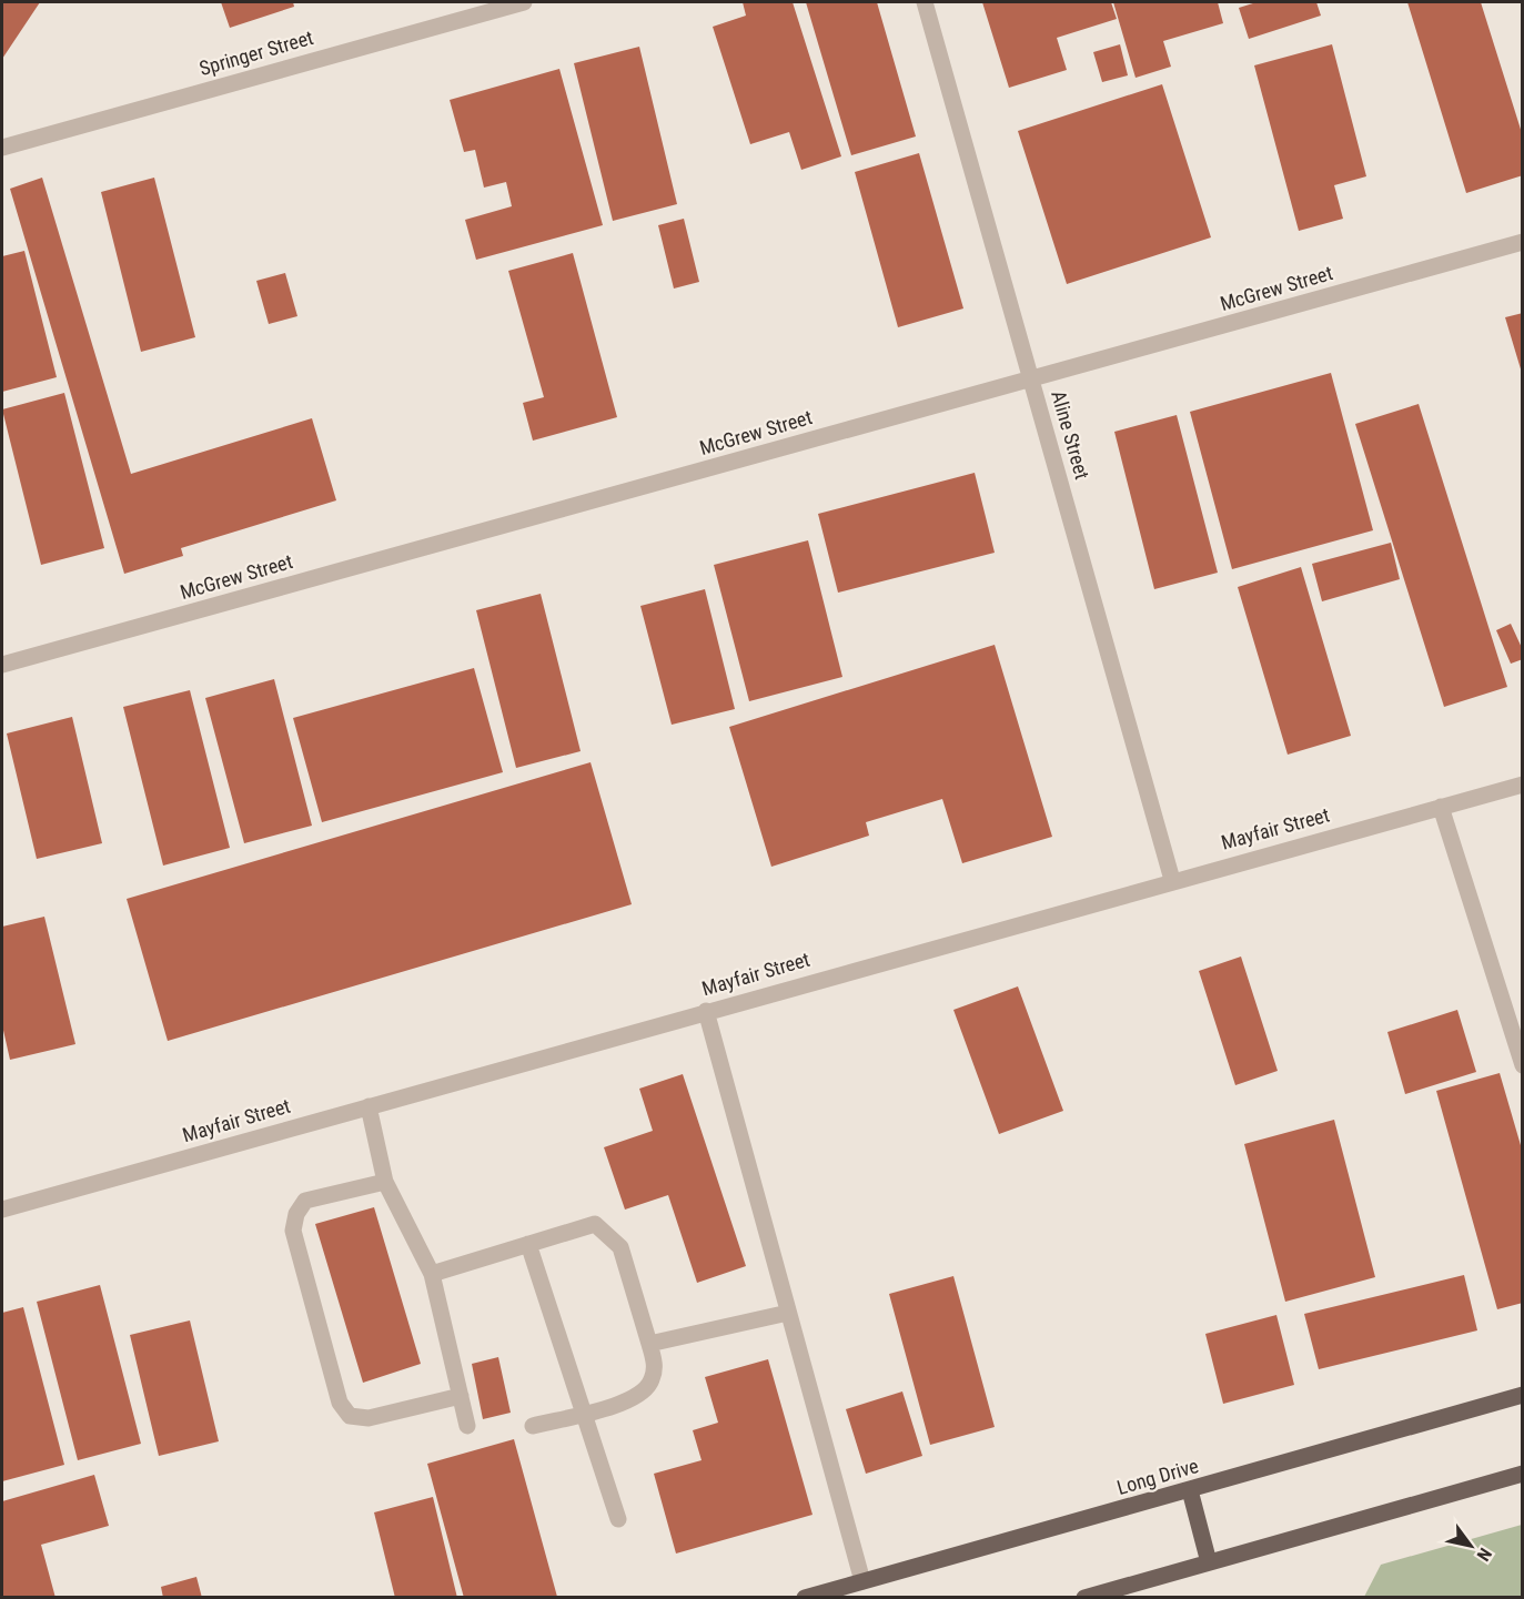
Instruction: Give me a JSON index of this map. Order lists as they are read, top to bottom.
{
  "streets": {
    "main road": ["Long Drive"],
    "street": [
      "Springer Street",
      "McGrew Street",
      "Aline Street",
      "Mayfair Street"
    ]
  },
  "crossings": [
    ["McGrew Street", "Aline Street"],
    ["Aline Street", "Mayfair Street"]
  ],
  "north": "bottom right"
}
